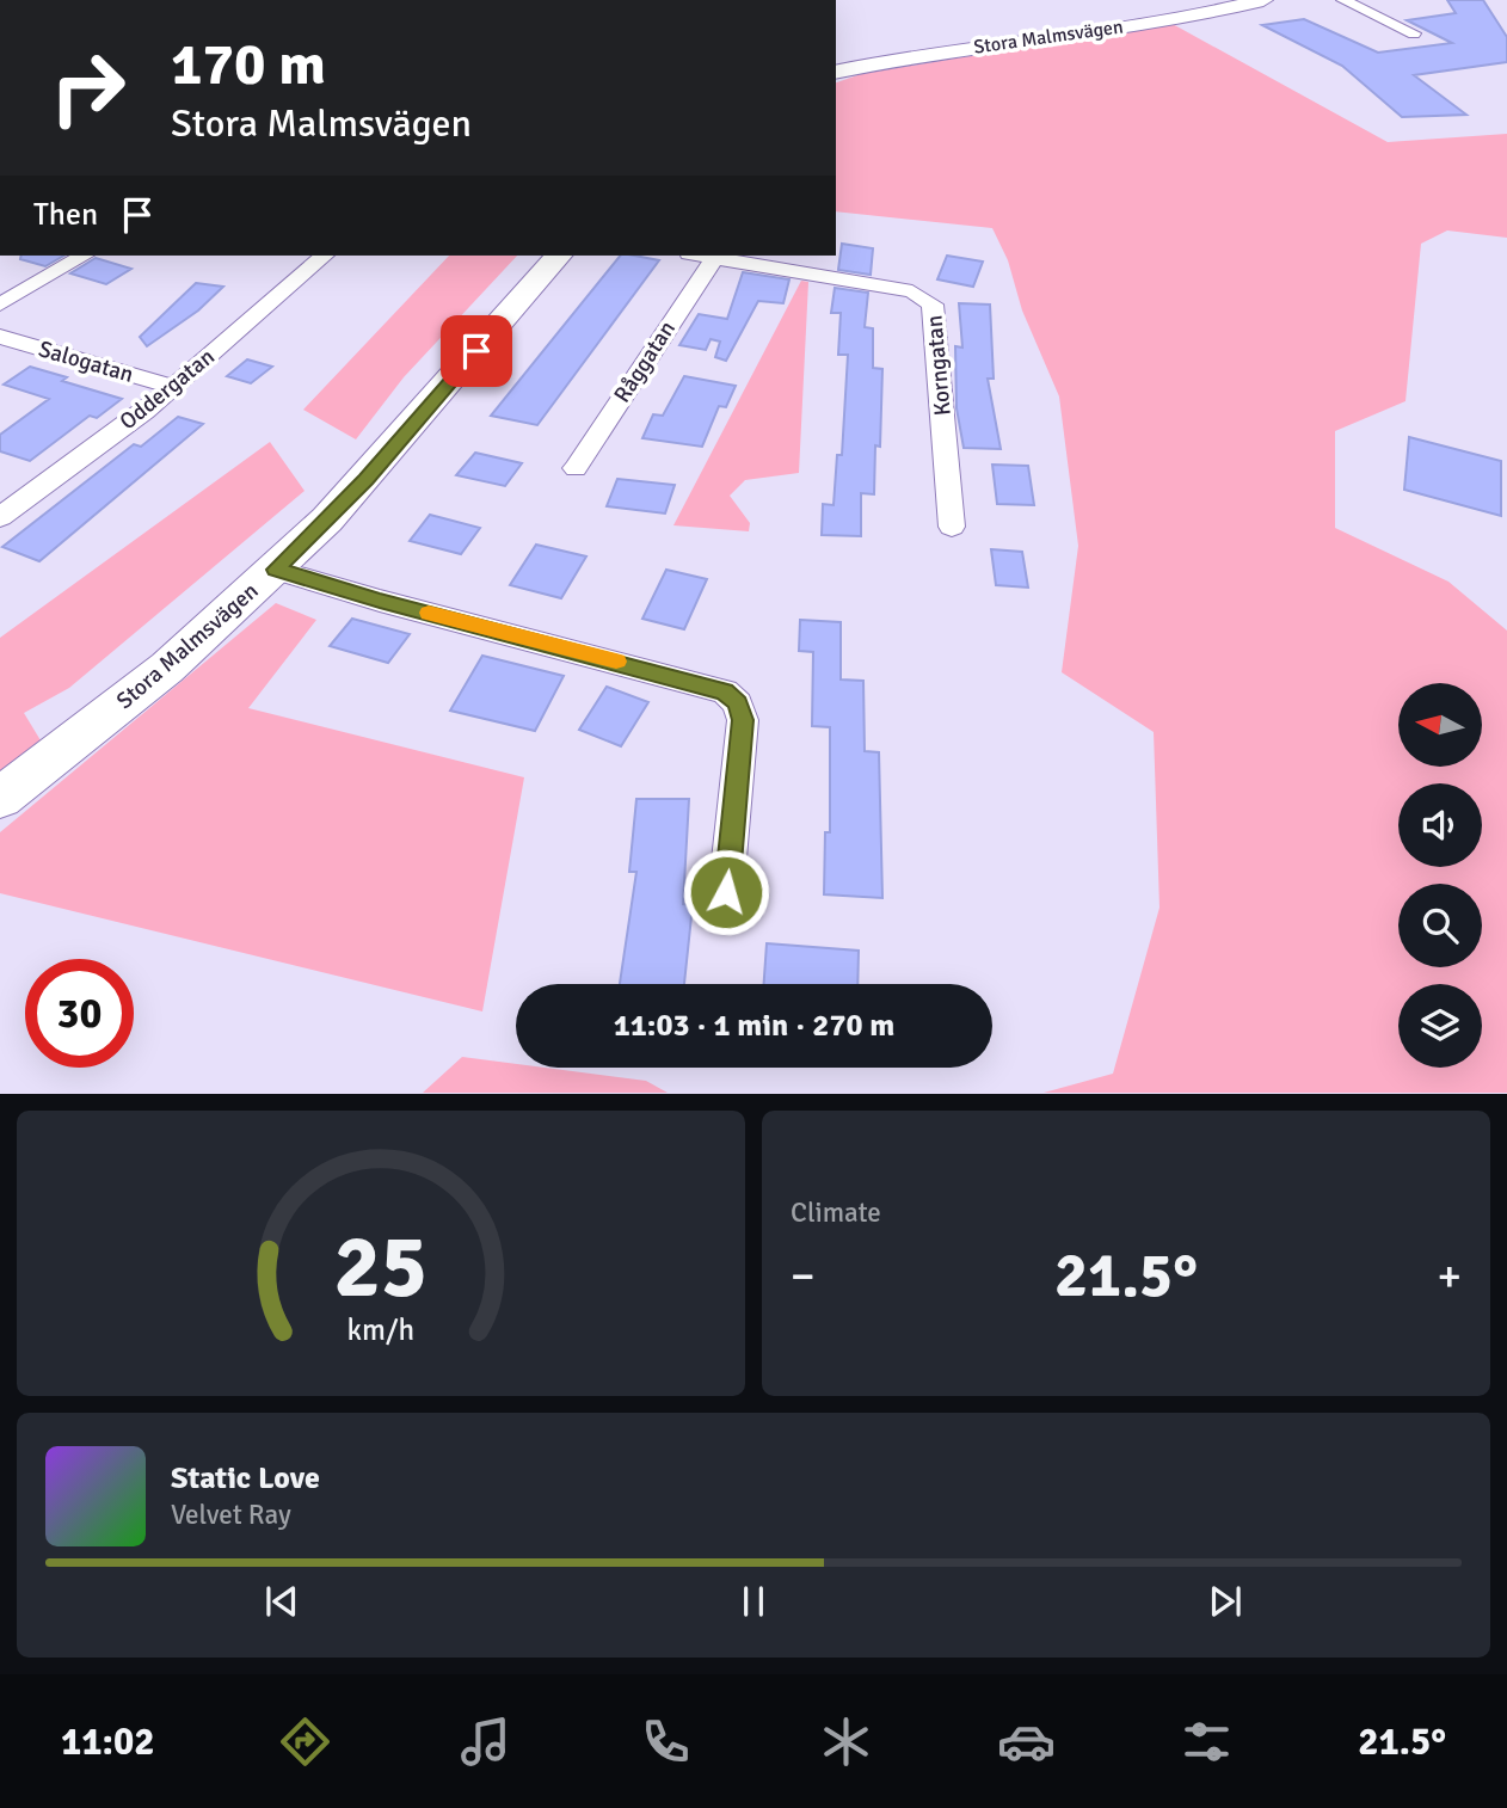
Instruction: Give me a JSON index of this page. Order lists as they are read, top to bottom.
{
  "streets": {
    "street": [
      "Stora Malmsvägen",
      "Salogatan",
      "Råggatan",
      "Korngatan",
      "Oddergatan"
    ]
  },
  "crossings": [
    ["Salogatan", "Oddergatan"],
    ["Råggatan", "Korngatan"]
  ],
  "north": "left",
  "page": {
    "turn": ["170 m", "Stora Malmsvägen"],
    "then": "Then",
    "limit": "30",
    "trip": "11:03 · 1 min · 270 m",
    "tile": "Climate",
    "heat": ["−", "21.5°", "+"],
    "song": ["Static Love", "Velvet Ray"],
    "tabs": ["11:02", "21.5°"],
    "gauge": ["25", "km/h"]
  }
}
